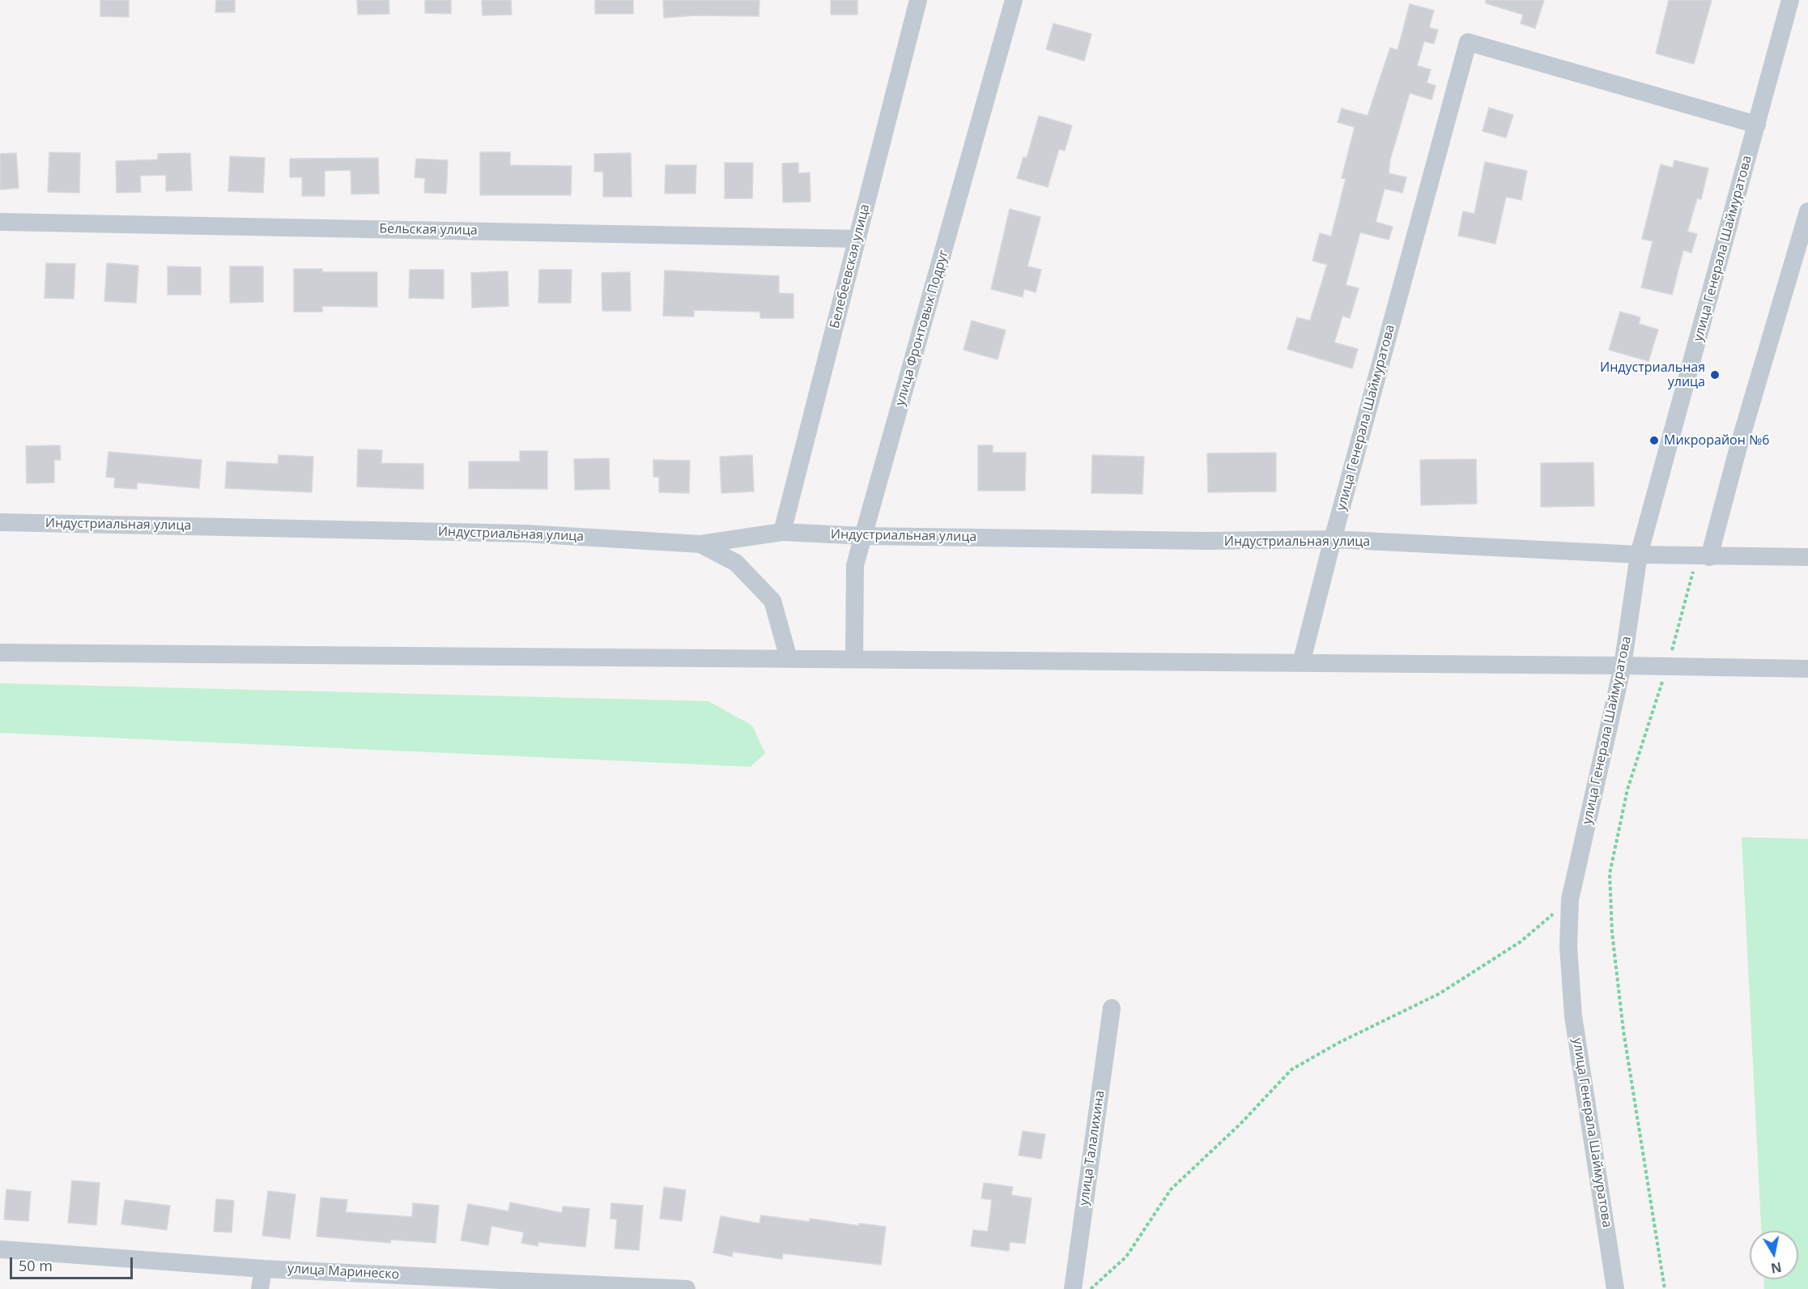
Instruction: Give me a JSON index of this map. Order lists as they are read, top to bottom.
{
  "streets": {
    "street": [
      "Бельская улица",
      "улица Генерала Шаймуратова",
      "Белебеевская улица",
      "улица Фронтовых Подруг",
      "Индустриальная улица",
      "улица Талалихина",
      "улица Маринеско"
    ]
  },
  "crossings": [
    ["Бельская улица", "Белебеевская улица"],
    ["улица Генерала Шаймуратова", "Индустриальная улица"],
    ["Белебеевская улица", "Индустриальная улица"],
    ["улица Фронтовых Подруг", "Индустриальная улица"]
  ],
  "places": ["Индустриальная улица", "Микрорайон №6"],
  "scale_bar": "50 m",
  "north": "bottom"
}
